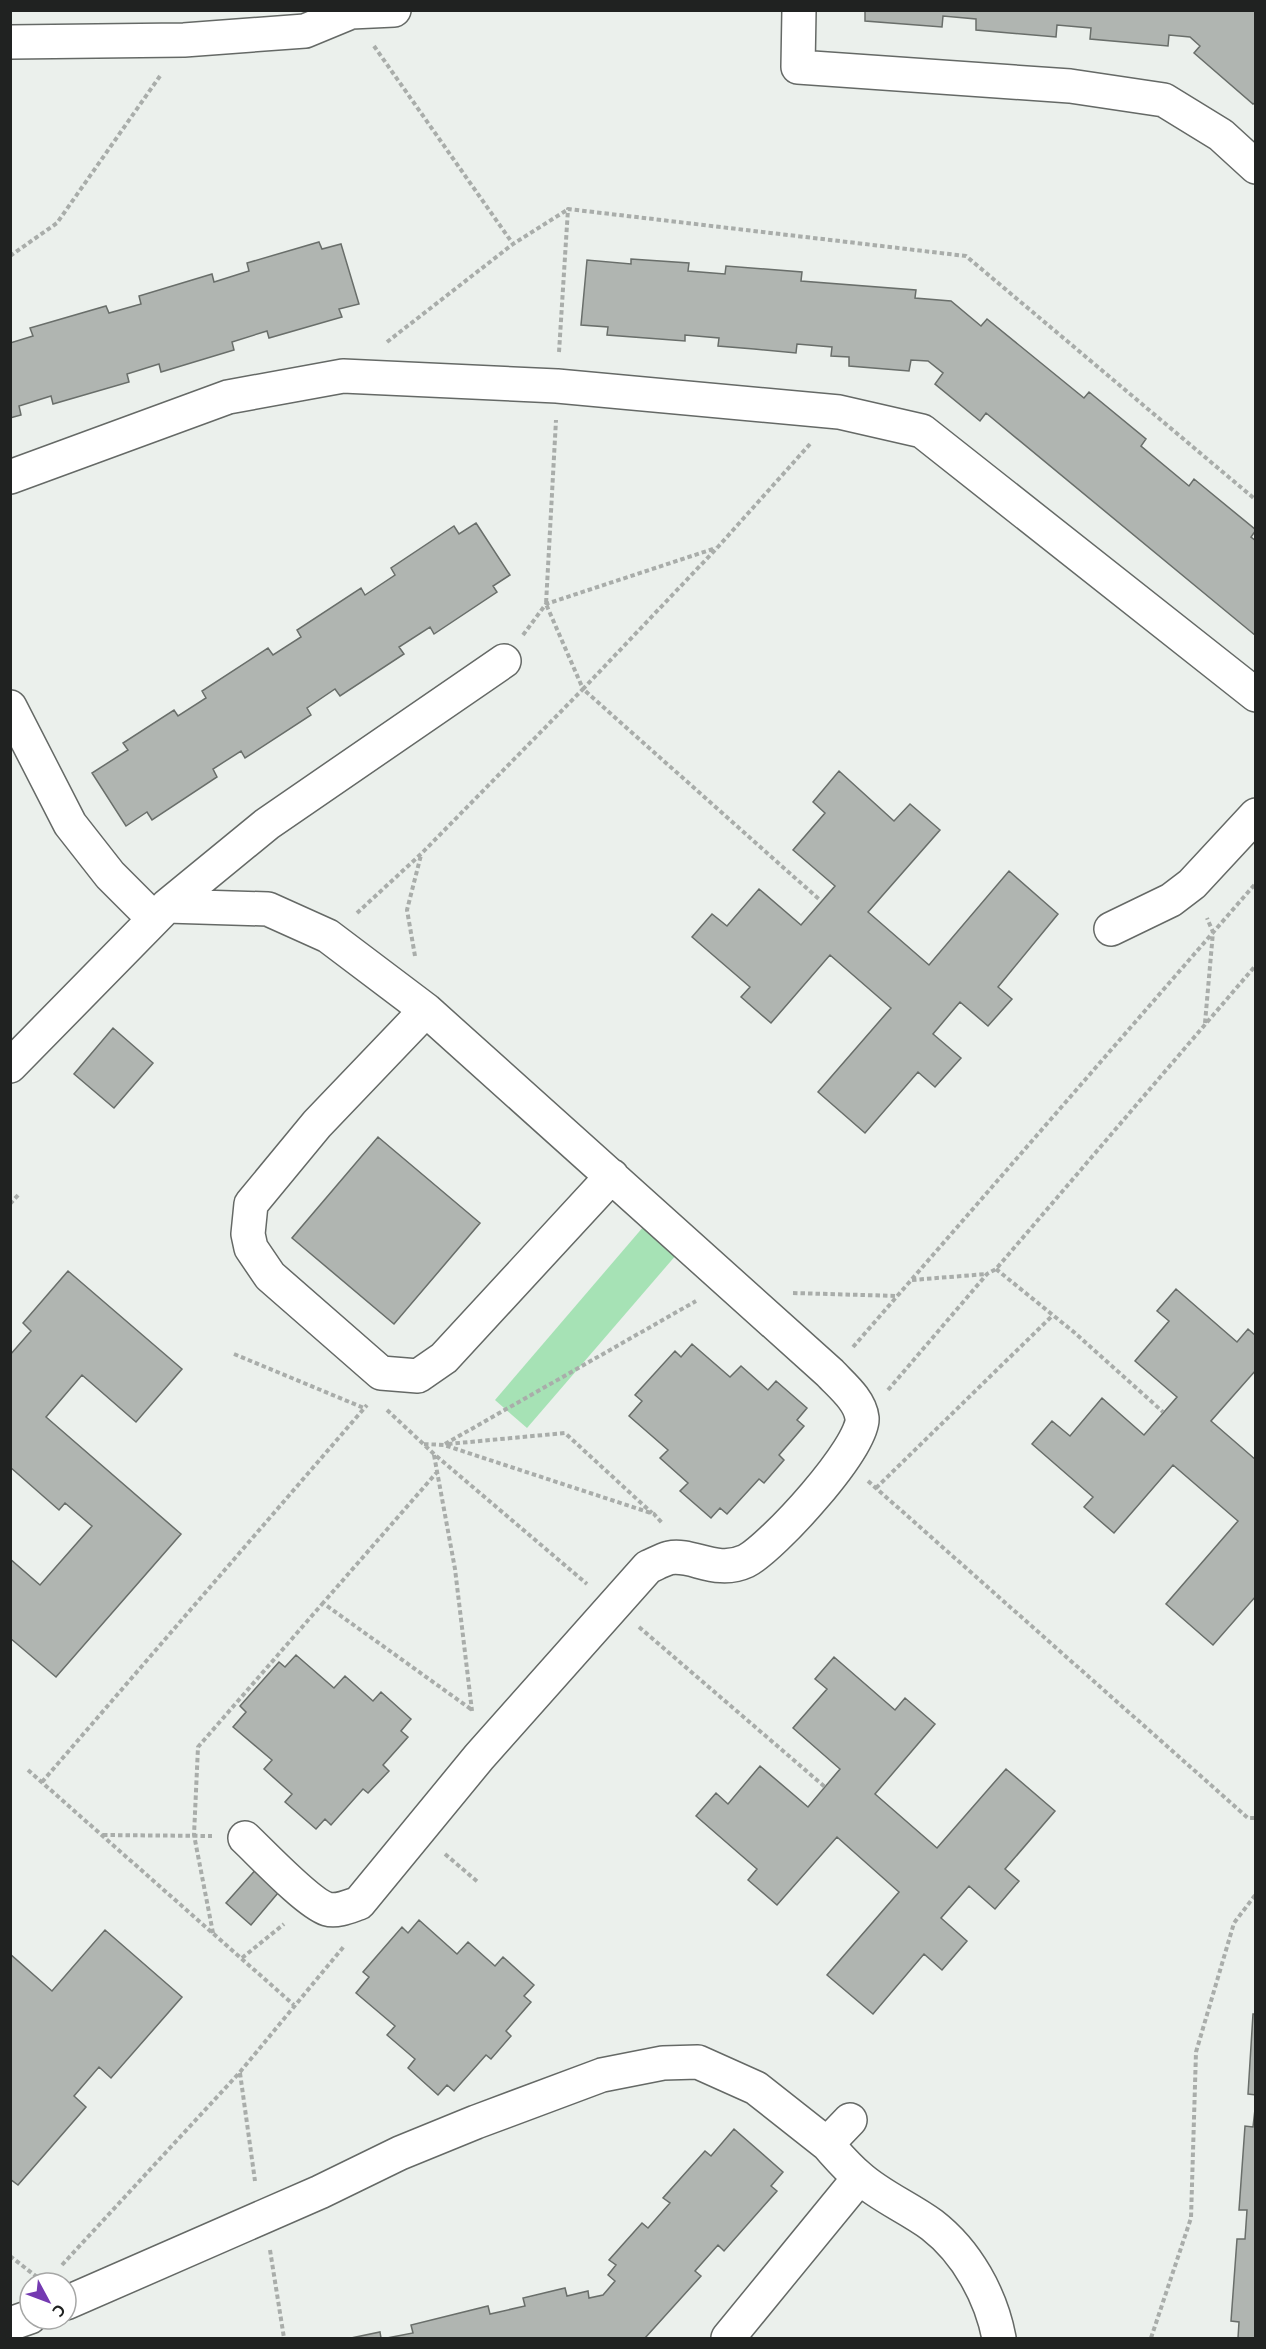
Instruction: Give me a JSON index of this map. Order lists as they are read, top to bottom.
{
  "north": "bottom right"
}
